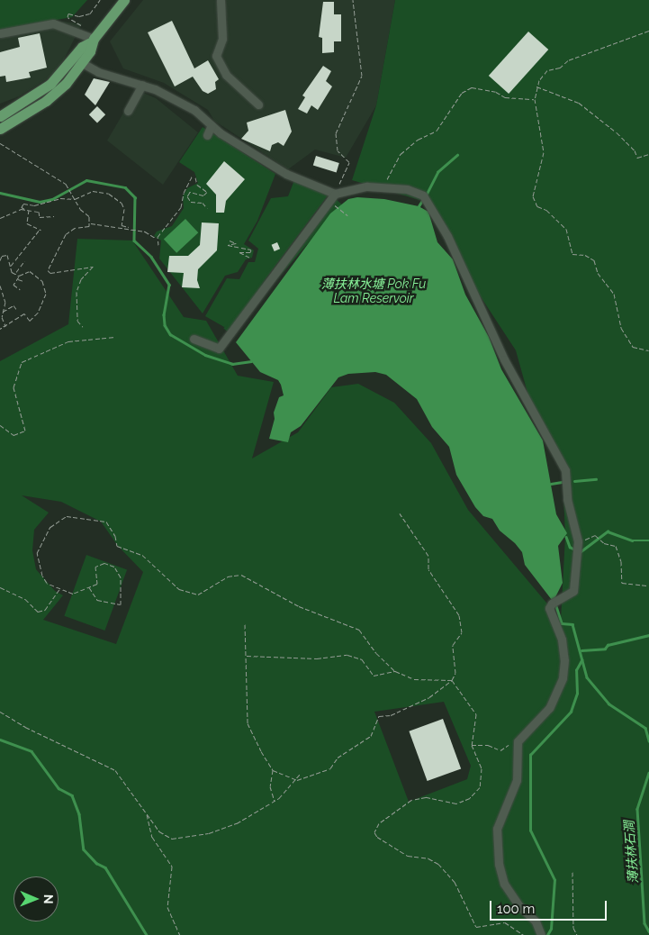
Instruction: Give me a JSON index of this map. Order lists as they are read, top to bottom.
{
  "water": ["薄扶林水塘 Pok Fu Lam Reservoir", "薄扶林石澗"],
  "scale_bar": "100 m",
  "north": "right"
}
